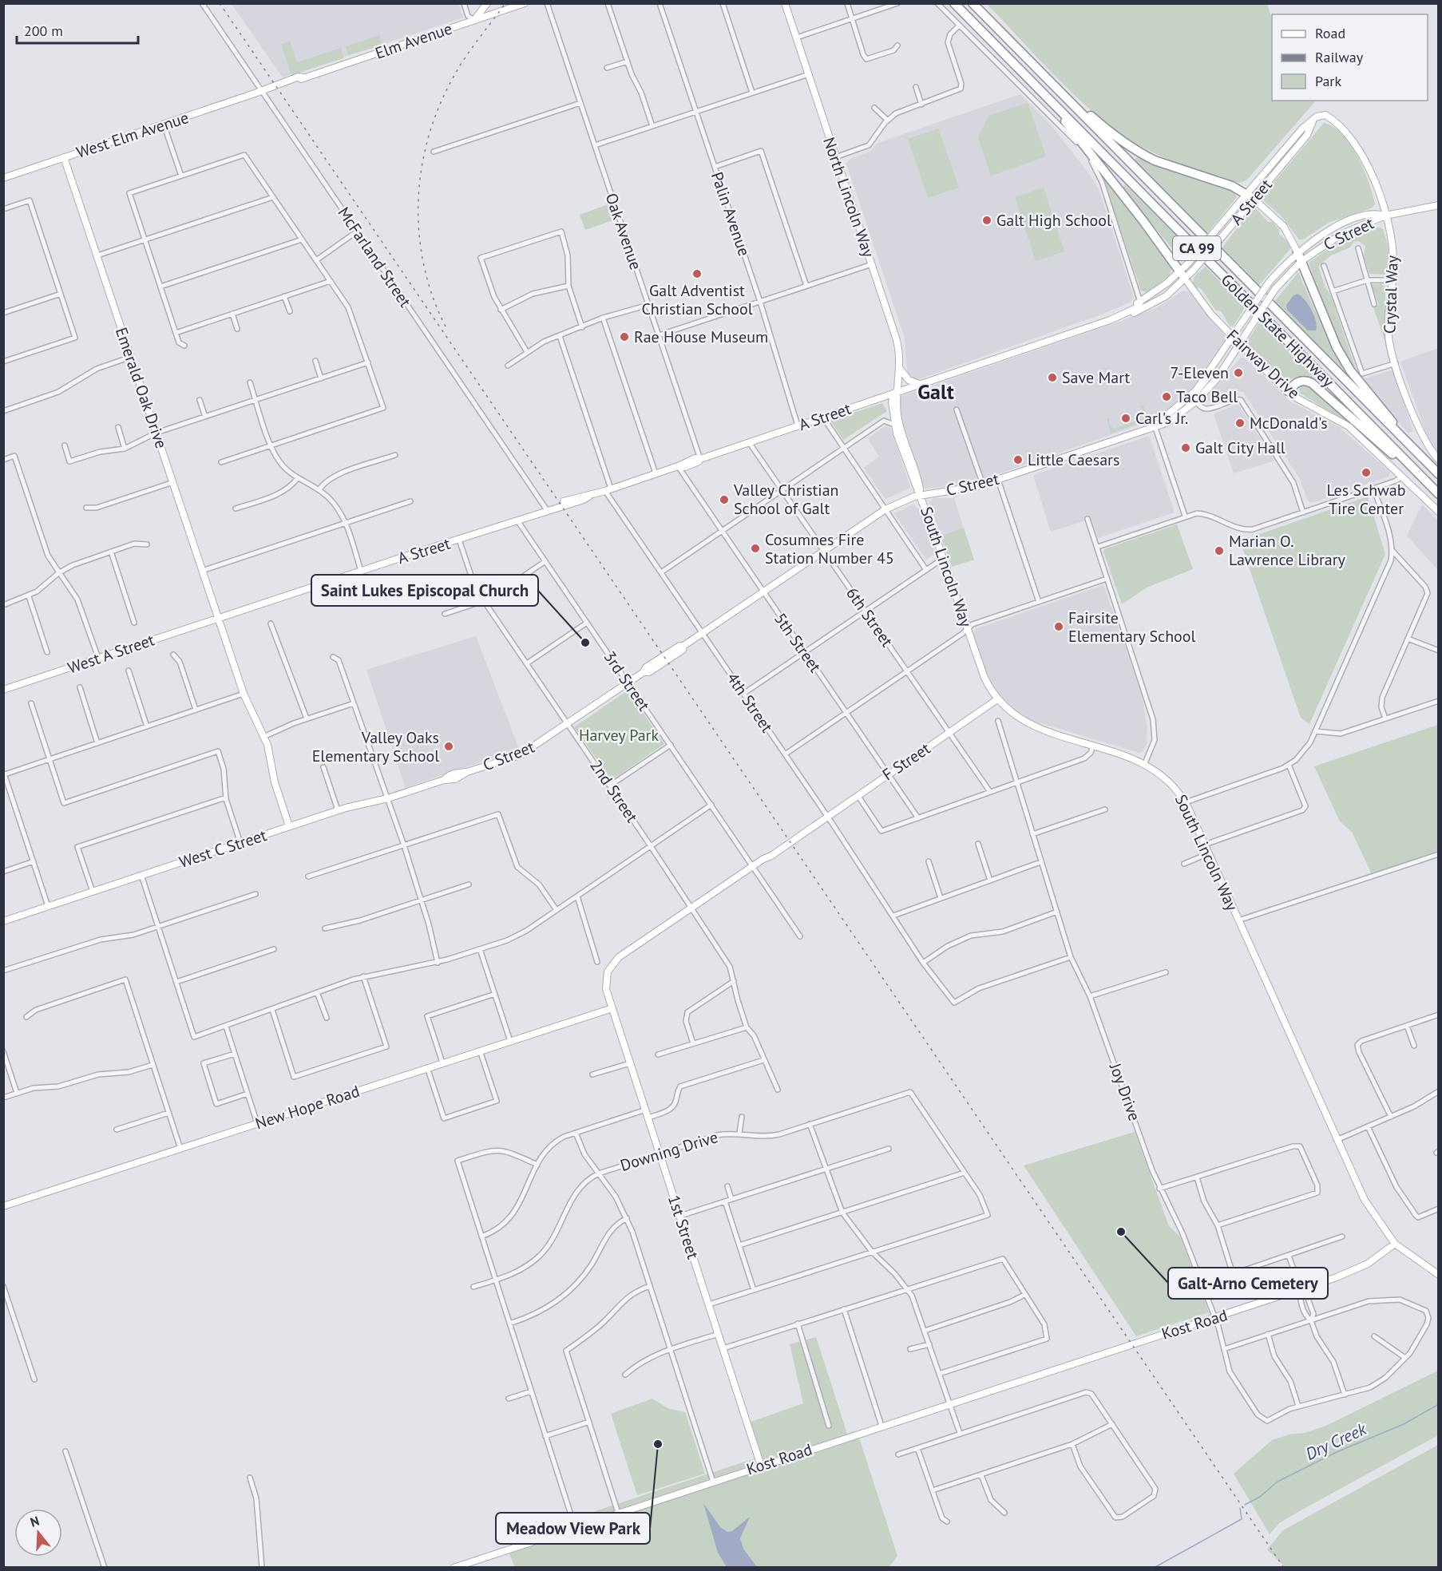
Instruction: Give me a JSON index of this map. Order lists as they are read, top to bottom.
{
  "streets": {
    "highway": ["CA 99", "Golden State Highway"],
    "street": [
      "Elm Avenue",
      "West Elm Avenue",
      "North Lincoln Way",
      "A Street",
      "Palin Avenue",
      "Oak Avenue",
      "C Street",
      "McFarland Street",
      "Crystal Way",
      "Fairway Drive",
      "Emerald Oak Drive",
      "South Lincoln Way",
      "6th Street",
      "5th Street",
      "West A Street",
      "3rd Street",
      "4th Street",
      "F Street",
      "2nd Street",
      "West C Street",
      "Joy Drive",
      "New Hope Road",
      "Downing Drive",
      "1st Street",
      "Kost Road"
    ]
  },
  "crossings": [
    ["Elm Avenue", "West Elm Avenue"],
    ["West Elm Avenue", "McFarland Street"],
    ["West Elm Avenue", "Emerald Oak Drive"],
    ["North Lincoln Way", "A Street"],
    ["North Lincoln Way", "South Lincoln Way"],
    ["A Street", "Palin Avenue"],
    ["A Street", "Oak Avenue"],
    ["A Street", "McFarland Street"],
    ["A Street", "Crystal Way"],
    ["A Street", "Fairway Drive"],
    ["A Street", "Emerald Oak Drive"],
    ["A Street", "South Lincoln Way"],
    ["A Street", "6th Street"],
    ["A Street", "5th Street"],
    ["A Street", "West A Street"],
    ["A Street", "3rd Street"],
    ["A Street", "4th Street"],
    ["A Street", "2nd Street"],
    ["C Street", "Crystal Way"],
    ["C Street", "Fairway Drive"],
    ["C Street", "South Lincoln Way"],
    ["C Street", "6th Street"],
    ["C Street", "5th Street"],
    ["C Street", "3rd Street"],
    ["C Street", "4th Street"],
    ["C Street", "2nd Street"],
    ["C Street", "West C Street"],
    ["Emerald Oak Drive", "West A Street"],
    ["Emerald Oak Drive", "West C Street"],
    ["South Lincoln Way", "F Street"],
    ["South Lincoln Way", "Kost Road"],
    ["6th Street", "F Street"],
    ["5th Street", "F Street"],
    ["3rd Street", "F Street"],
    ["4th Street", "F Street"],
    ["4th Street", "Joy Drive"],
    ["F Street", "2nd Street"],
    ["F Street", "1st Street"],
    ["Joy Drive", "Kost Road"],
    ["New Hope Road", "1st Street"],
    ["Downing Drive", "1st Street"],
    ["1st Street", "Kost Road"]
  ],
  "districts": ["Galt"],
  "water": ["Dry Creek"],
  "parks": ["Harvey Park"],
  "places": [
    "Galt High School",
    "Galt Adventist Christian School",
    "Rae House Museum",
    "7-Eleven",
    "Save Mart",
    "Taco Bell",
    "Carl's Jr.",
    "McDonald's",
    "Galt City Hall",
    "Little Caesars",
    "Les Schwab Tire Center",
    "Valley Christian School of Galt",
    "Cosumnes Fire Station Number 45",
    "Marian O. Lawrence Library",
    "Fairsite Elementary School",
    "Saint Lukes Episcopal Church",
    "Valley Oaks Elementary School",
    "Galt-Arno Cemetery",
    "Meadow View Park"
  ],
  "legend": ["Road", "Railway", "Park"],
  "scale_bar": "200 m",
  "north": "top"
}
